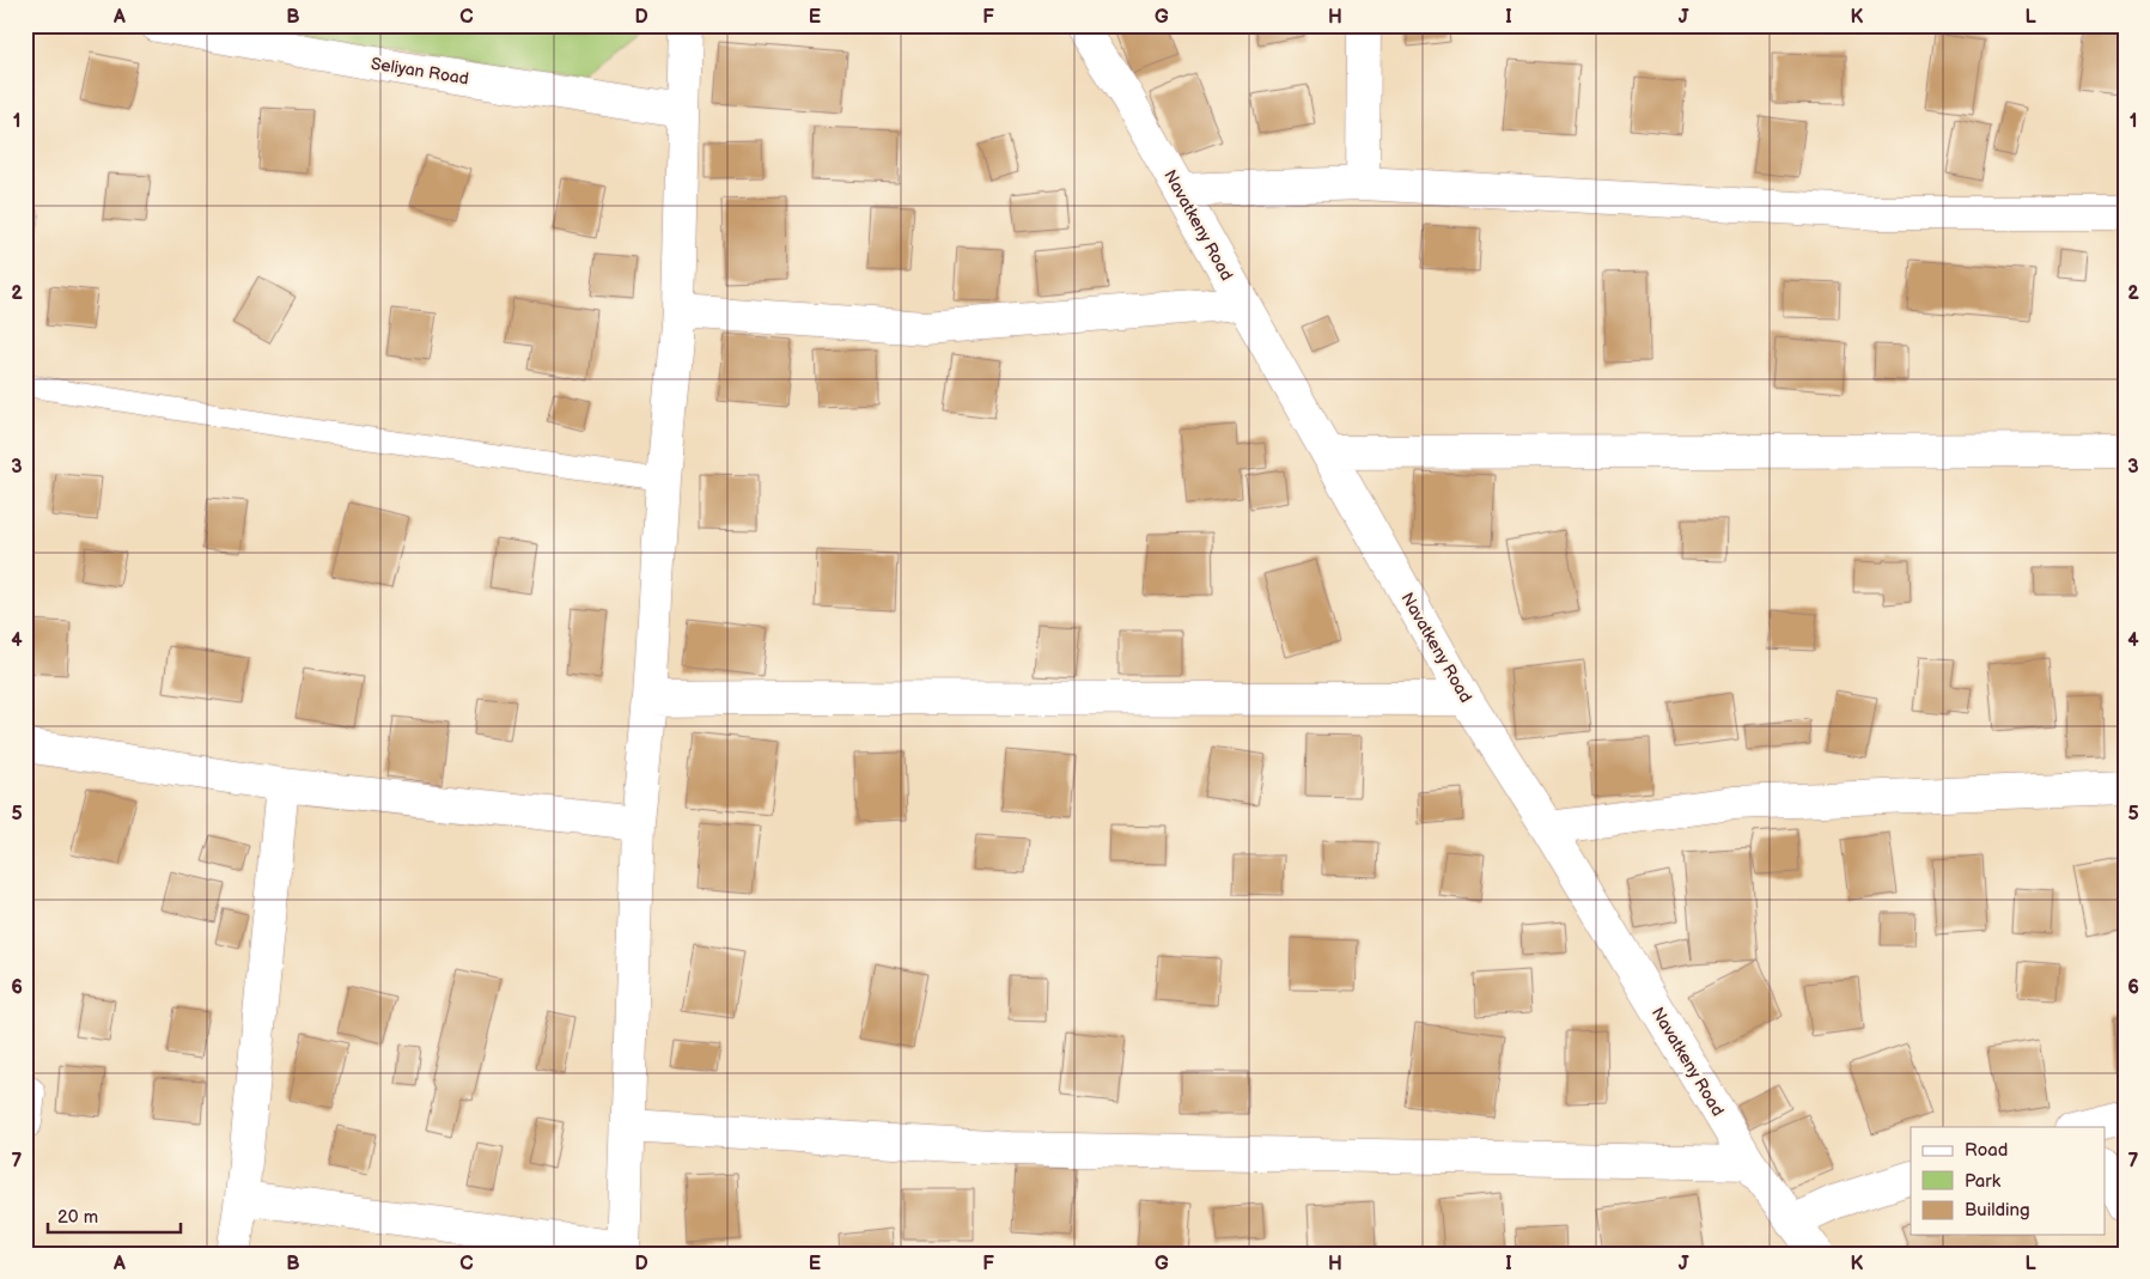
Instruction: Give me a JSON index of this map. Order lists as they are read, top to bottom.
{
  "streets": {
    "street": ["Seliyan Road", "Navatkeny Road"]
  },
  "legend": ["Road", "Park", "Building"],
  "scale_bar": "20 m",
  "grid": {
    "columns": [
      "A",
      "B",
      "C",
      "D",
      "E",
      "F",
      "G",
      "H",
      "I",
      "J",
      "K",
      "L"
    ],
    "rows": [
      "1",
      "2",
      "3",
      "4",
      "5",
      "6",
      "7"
    ]
  }
}
